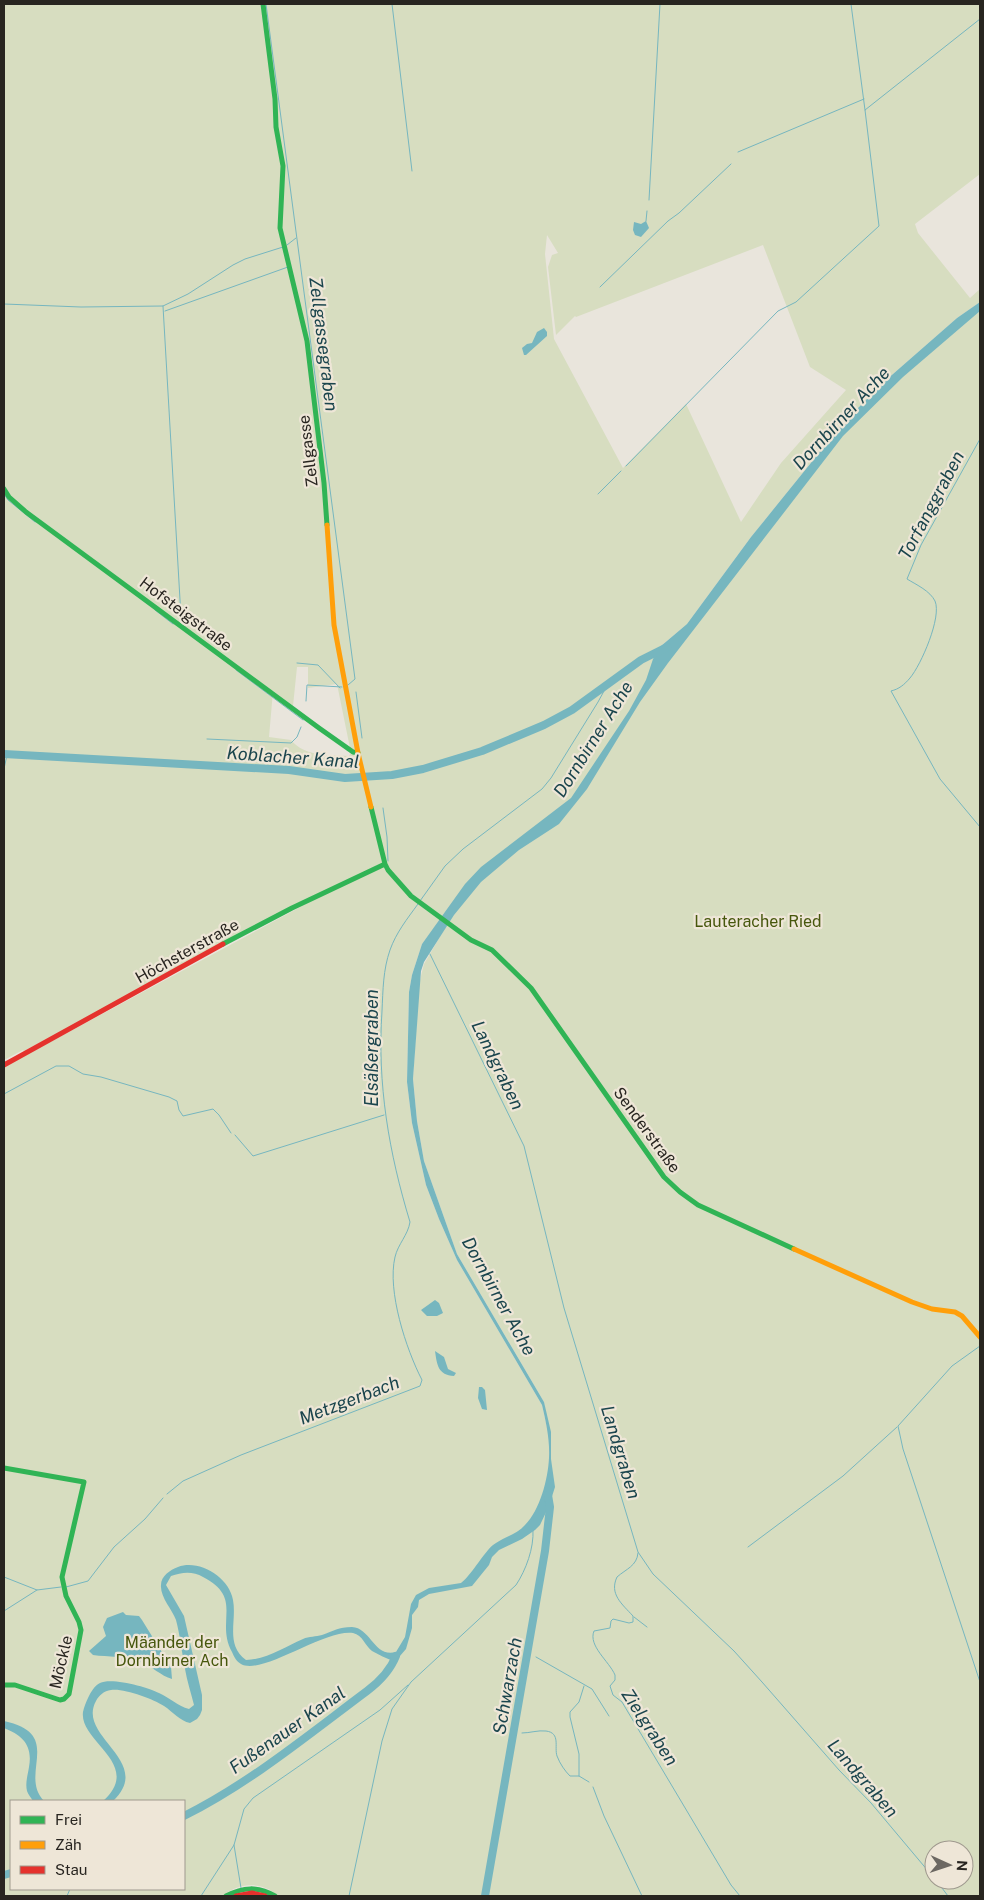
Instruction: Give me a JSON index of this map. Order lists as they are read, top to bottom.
{
  "streets": {
    "main road": [
      "Zellgasse",
      "Hofsteigstraße",
      "Höchsterstraße",
      "Senderstraße",
      "Möckle"
    ]
  },
  "crossings": [
    ["Zellgasse", "Hofsteigstraße"],
    ["Zellgasse", "Höchsterstraße"],
    ["Zellgasse", "Senderstraße"],
    ["Höchsterstraße", "Senderstraße"]
  ],
  "water": [
    "Zellgassegraben",
    "Dornbirner Ache",
    "Torfanggraben",
    "Koblacher Kanal",
    "Elsäßergraben",
    "Landgraben",
    "Metzgerbach",
    "Schwarzach",
    "Zielgraben",
    "Fußenauer Kanal"
  ],
  "parks": ["Lauteracher Ried", "Mäander der Dornbirner Ach"],
  "legend": ["Frei", "Zäh", "Stau"],
  "north": "right"
}
